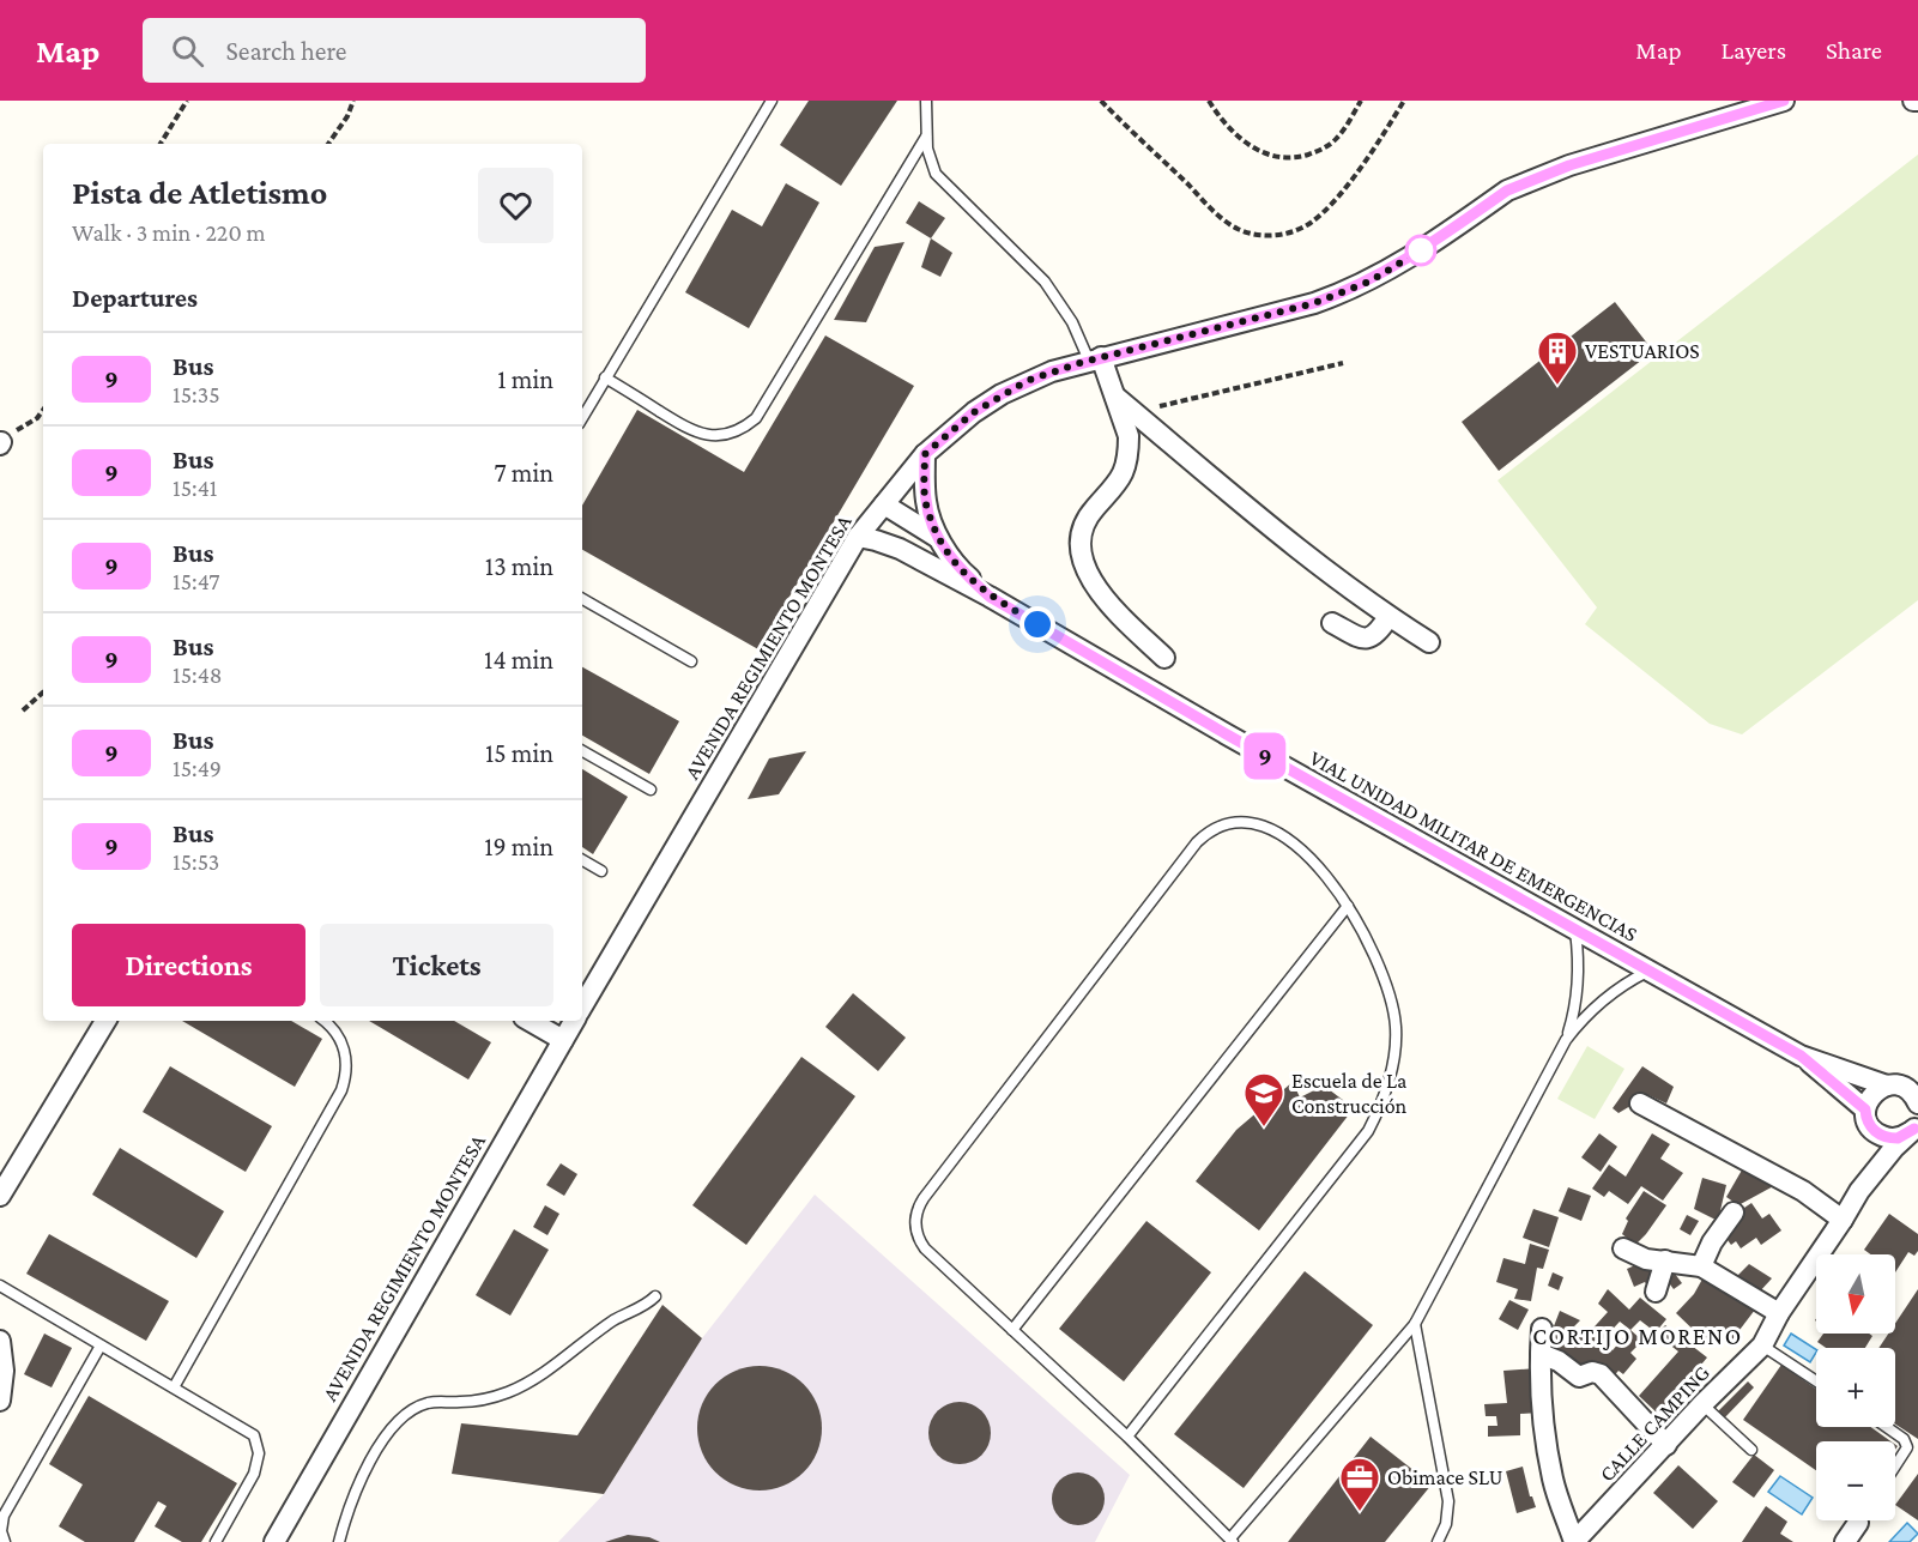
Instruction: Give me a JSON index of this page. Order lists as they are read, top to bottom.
{
  "streets": {
    "street": ["AVENIDA REGIMIENTO MONTESA", "VIAL UNIDAD MILITAR DE EMERGENCIAS", "CALLE CAMPING"]
  },
  "crossings": [
    ["AVENIDA REGIMIENTO MONTESA", "VIAL UNIDAD MILITAR DE EMERGENCIAS"]
  ],
  "districts": ["CORTIJO MORENO"],
  "places": {
    "building": ["VESTUARIOS"],
    "school or university": ["Escuela de La Construcción"],
    "office": ["Obimace SLU"]
  },
  "lines": ["bus line 9"],
  "north": "bottom",
  "page": {
    "header": "Map",
    "search": "Search here",
    "nav": ["Map", "Layers", "Share"],
    "on_map": "9",
    "heading": [
      ["Pista de Atletismo", "Walk · 3 min · 220 m"],
      "Departures"
    ],
    "list": [
      {
        "mark": "9",
        "name": "Bus",
        "note": "15:35",
        "value": "1 min"
      },
      {
        "mark": "9",
        "name": "Bus",
        "note": "15:41",
        "value": "7 min"
      },
      {
        "mark": "9",
        "name": "Bus",
        "note": "15:47",
        "value": "13 min"
      },
      {
        "mark": "9",
        "name": "Bus",
        "note": "15:48",
        "value": "14 min"
      },
      {
        "mark": "9",
        "name": "Bus",
        "note": "15:49",
        "value": "15 min"
      },
      {
        "mark": "9",
        "name": "Bus",
        "note": "15:53",
        "value": "19 min"
      }
    ],
    "buttons": ["Directions", "Tickets"],
    "map_buttons": ["+", "−"]
  }
}
